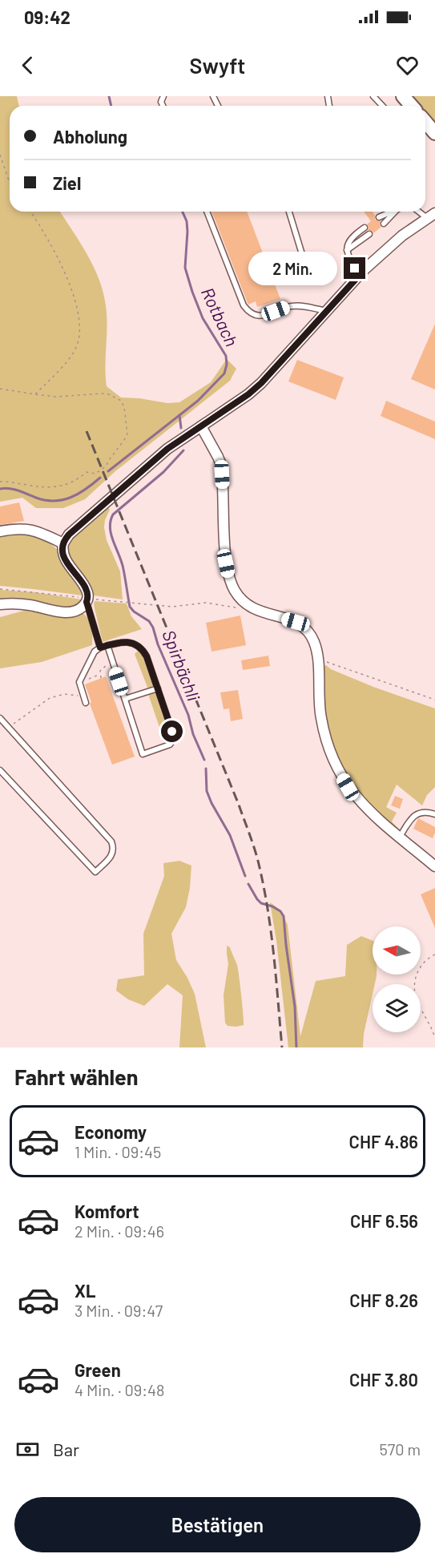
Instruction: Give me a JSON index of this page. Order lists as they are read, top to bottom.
{
  "water": ["Rotbach", "Spirbächli"],
  "north": "left",
  "page": {
    "status": "09:42",
    "header": "Swyft",
    "banner": ["Abholung", "Ziel"],
    "bubble": "2 Min.",
    "heading": "Fahrt wählen",
    "list": [
      {
        "name": "Economy",
        "note": "1 Min. · 09:45",
        "value": "CHF 4.86"
      },
      {
        "name": "Komfort",
        "note": "2 Min. · 09:46",
        "value": "CHF 6.56"
      },
      {
        "name": "XL",
        "note": "3 Min. · 09:47",
        "value": "CHF 8.26"
      },
      {
        "name": "Green",
        "note": "4 Min. · 09:48",
        "value": "CHF 3.80"
      }
    ],
    "pay": ["Bar", "570 m"],
    "buttons": "Bestätigen"
  }
}
